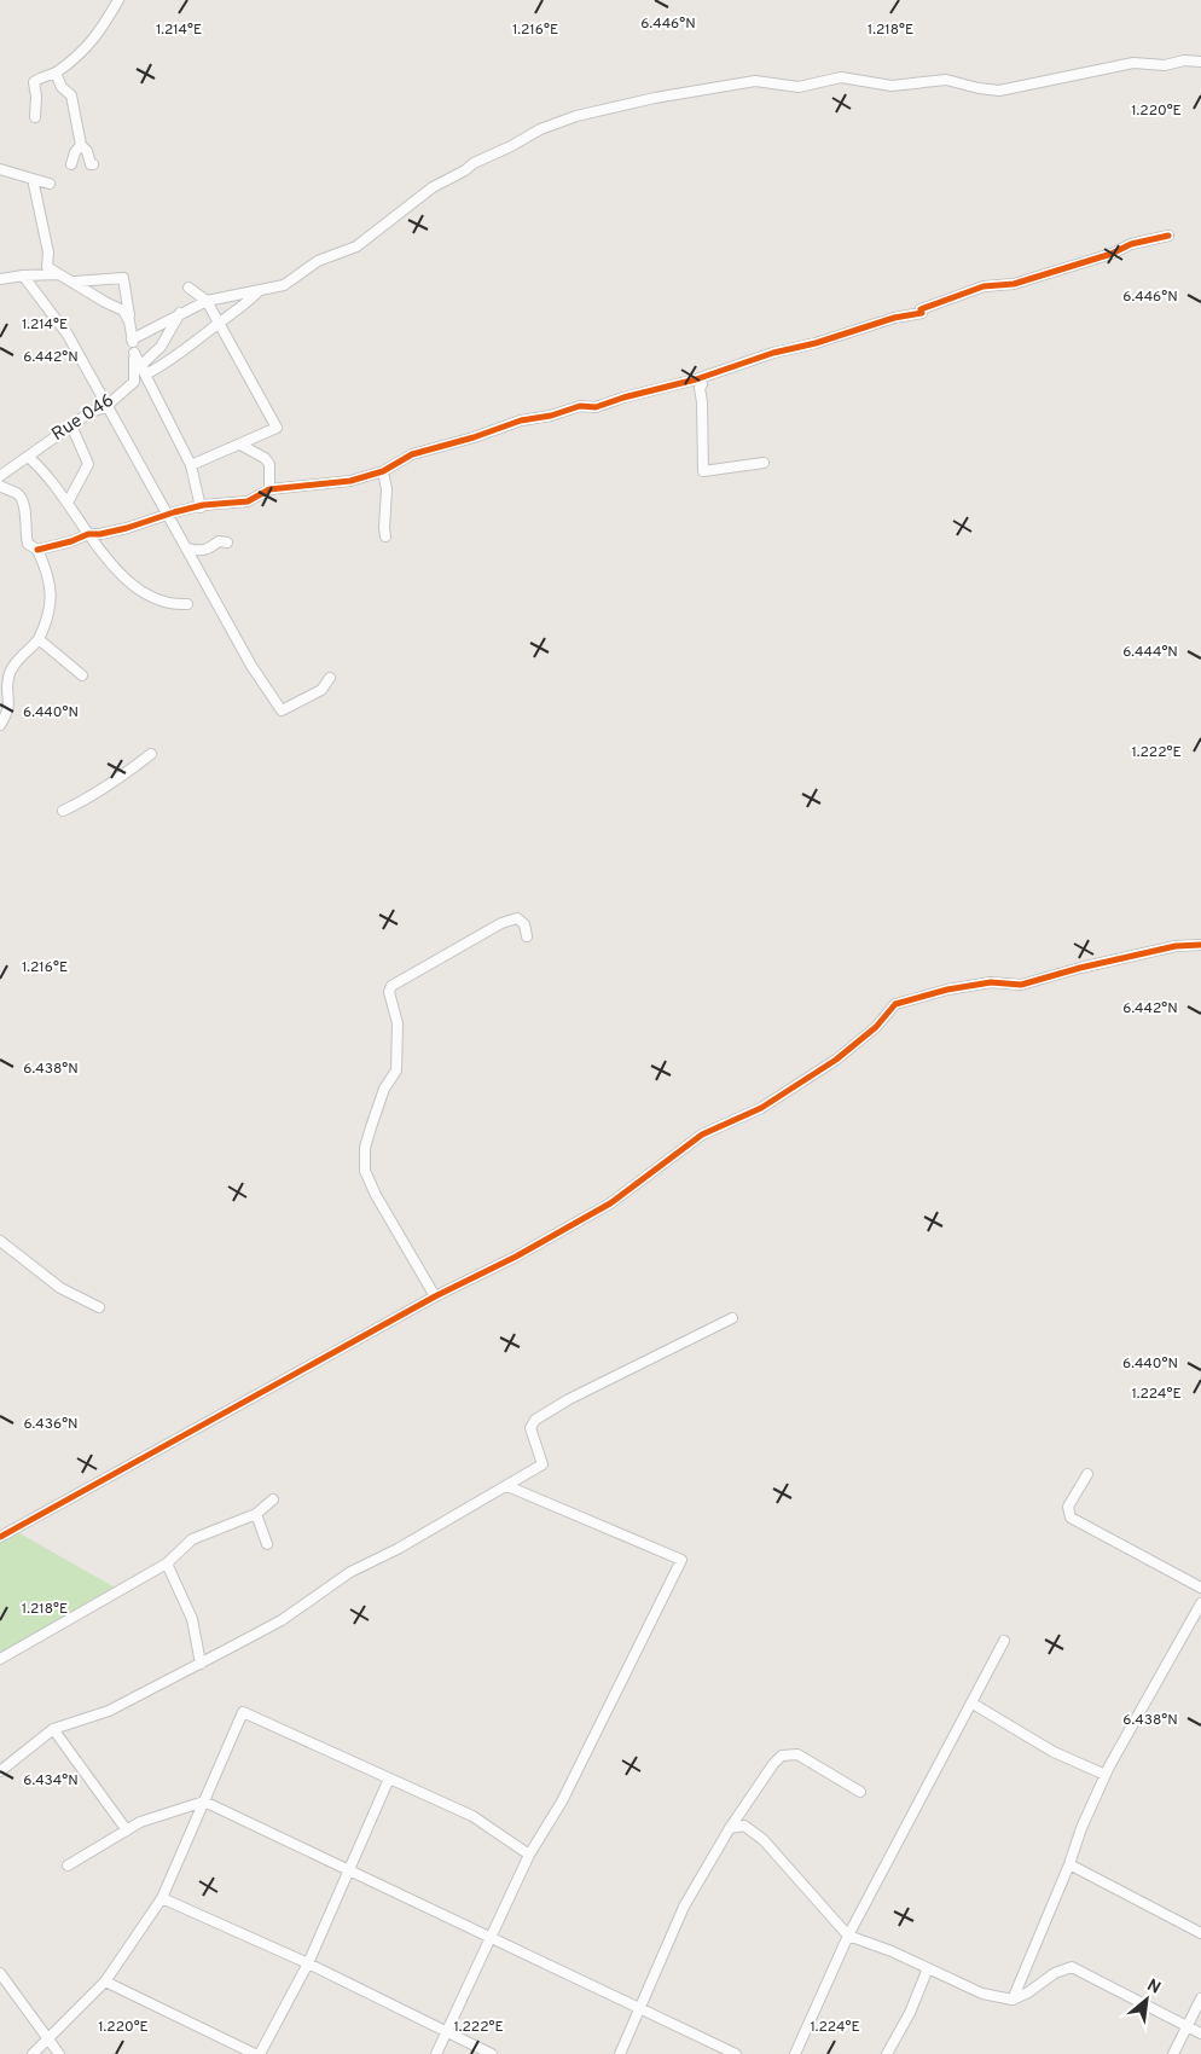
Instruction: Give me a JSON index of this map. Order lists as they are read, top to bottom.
{
  "streets": {
    "street": ["Rue 046"]
  },
  "north": "top right",
  "coordinates": [
    "6.446°N",
    "1.214°E",
    "1.216°E",
    "1.218°E",
    "1.220°E",
    "6.442°N",
    "6.444°N",
    "6.440°N",
    "1.222°E",
    "6.438°N",
    "1.224°E",
    "6.436°N",
    "6.434°N"
  ]
}
